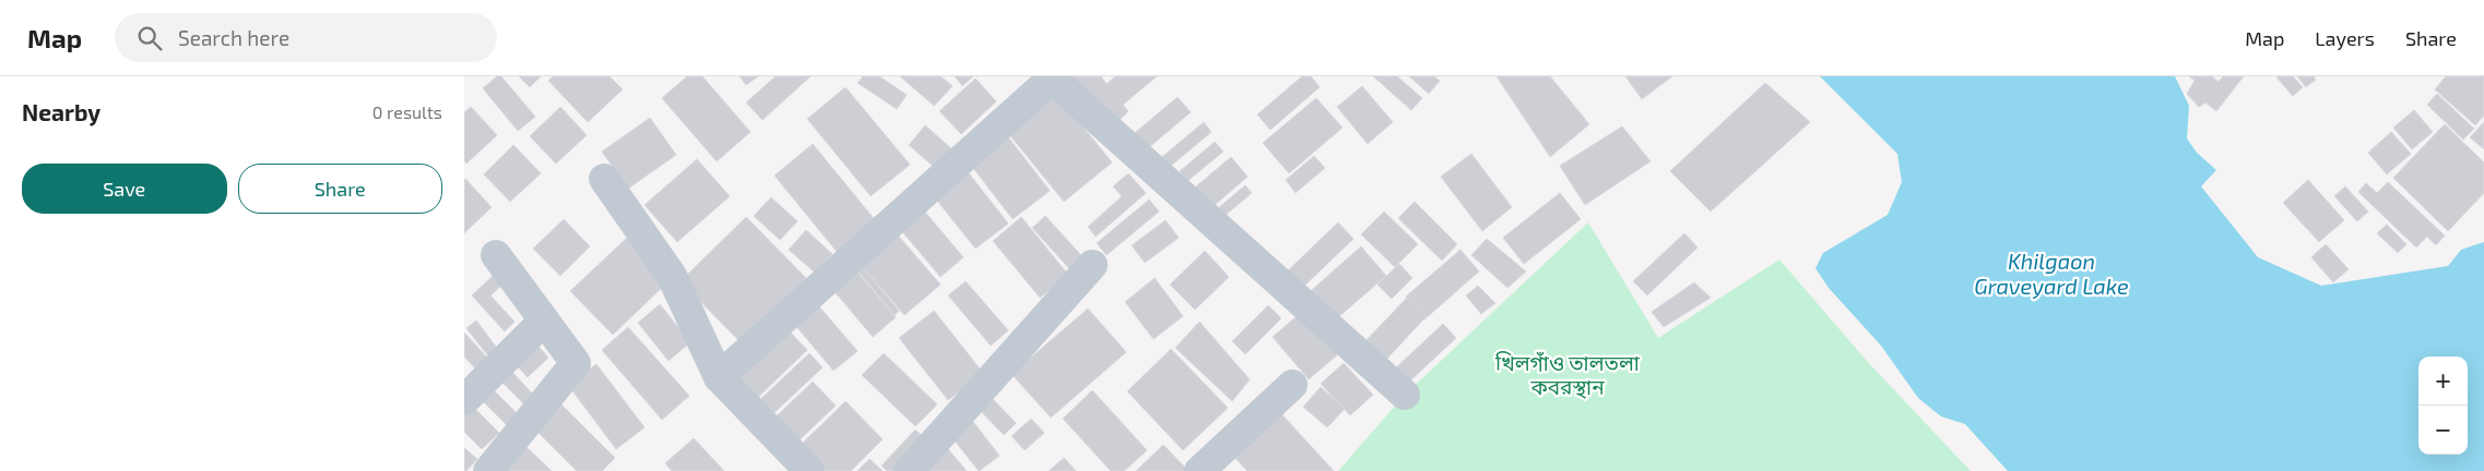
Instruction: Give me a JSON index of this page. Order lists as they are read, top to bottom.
{
  "water": ["Khilgaon Graveyard Lake"],
  "parks": ["খিলগাঁও তালতলা কবরস্থান"],
  "page": {
    "header": "Map",
    "search": "Search here",
    "nav": ["Map", "Layers", "Share"],
    "heading": ["Nearby", "0 results"],
    "buttons": ["Save", "Share"],
    "map_buttons": ["+", "−"]
  }
}
